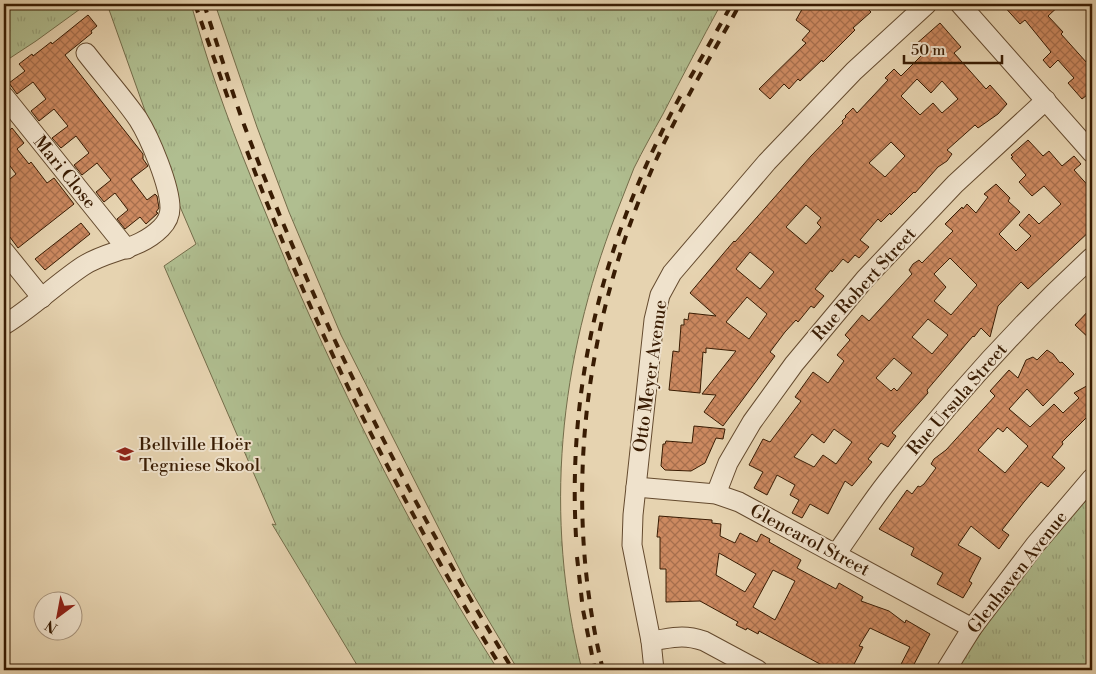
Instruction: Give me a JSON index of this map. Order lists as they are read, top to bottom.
{
  "streets": {
    "street": [
      "Mari Close",
      "Rue Robert Street",
      "Otto Meyer Avenue",
      "Rue Ursula Street",
      "Glencarol Street",
      "Glenhaven Avenue"
    ]
  },
  "crossings": [
    ["Rue Robert Street", "Glencarol Street"],
    ["Otto Meyer Avenue", "Glencarol Street"],
    ["Rue Ursula Street", "Glencarol Street"],
    ["Glencarol Street", "Glenhaven Avenue"]
  ],
  "places": {
    "school or university": ["Bellville Hoër Tegniese Skool"]
  },
  "scale_bar": "50 m",
  "north": "bottom left"
}
